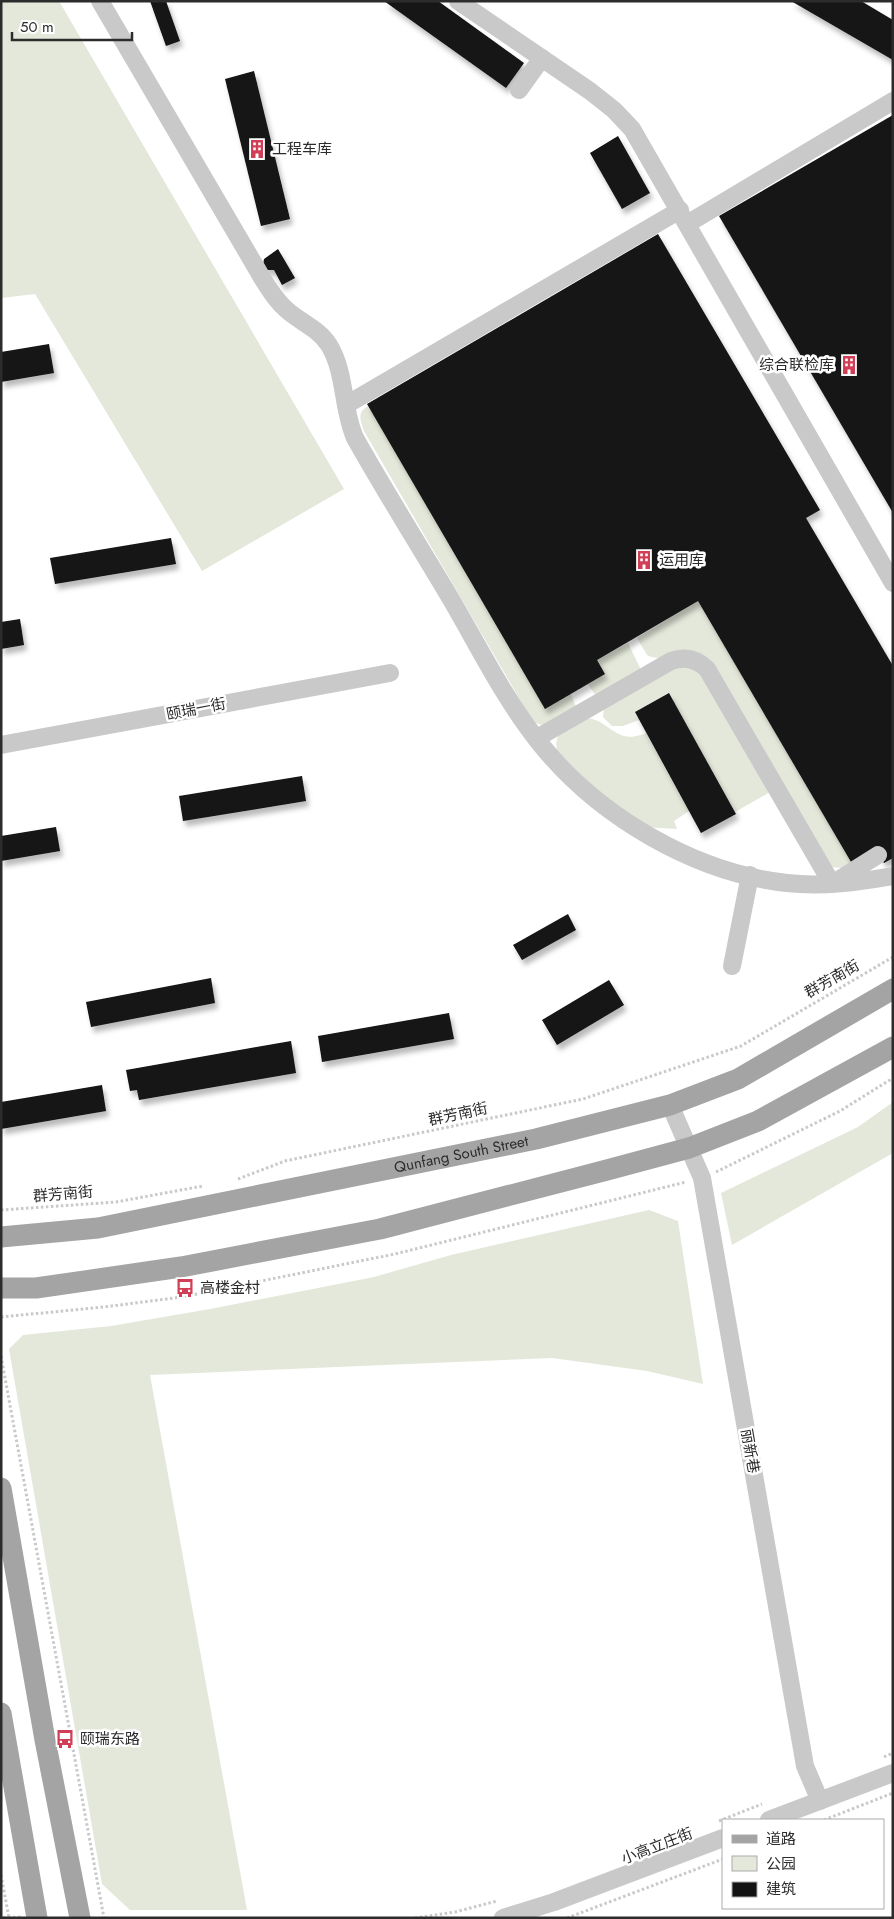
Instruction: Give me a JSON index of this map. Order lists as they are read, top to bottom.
{
  "streets": {
    "main road": ["Qunfang South Street"],
    "street": ["颐瑞一街", "丽新巷", "小高立庄街"],
    "path": ["群芳南街"]
  },
  "crossings": [
    ["Qunfang South Street", "丽新巷"]
  ],
  "places": {
    "building": ["工程车库", "综合联检库", "运用库"],
    "bus stop": ["高楼金村", "颐瑞东路"]
  },
  "legend": ["道路", "公园", "建筑"],
  "scale_bar": "50 m"
}
